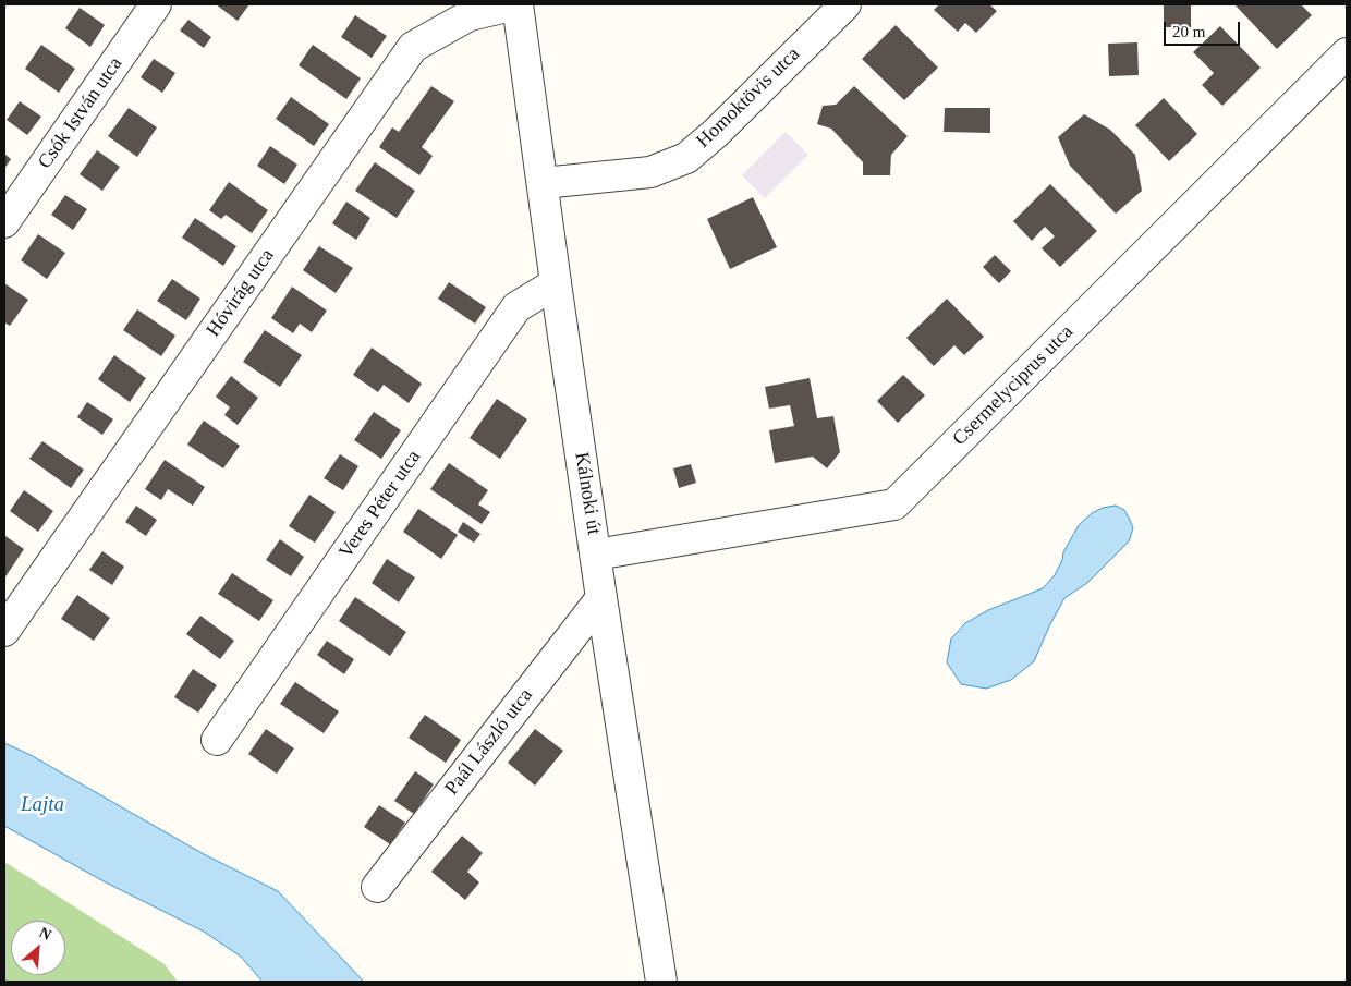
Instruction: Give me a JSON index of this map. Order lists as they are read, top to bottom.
{
  "streets": {
    "street": [
      "Homoktövis utca",
      "Csók István utca",
      "Hóvirág utca",
      "Csermelyciprus utca",
      "Kálnoki út",
      "Veres Péter utca",
      "Paál László utca"
    ]
  },
  "crossings": [
    ["Homoktövis utca", "Kálnoki út"],
    ["Hóvirág utca", "Kálnoki út"],
    ["Csermelyciprus utca", "Kálnoki út"],
    ["Kálnoki út", "Veres Péter utca"],
    ["Kálnoki út", "Paál László utca"]
  ],
  "water": ["Lajta"],
  "scale_bar": "20 m",
  "north": "top right"
}
